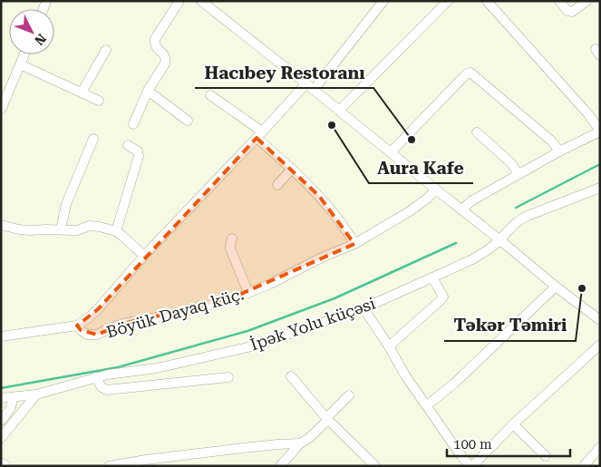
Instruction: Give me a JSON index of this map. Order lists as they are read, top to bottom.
{
  "streets": {
    "street": ["Böyük Dayaq küç.", "İpək Yolu küçəsi"]
  },
  "places": ["Aura Kafe", "Hacıbey Restoranı", "Təkər Təmiri"],
  "scale_bar": "100 m",
  "north": "bottom right"
}
